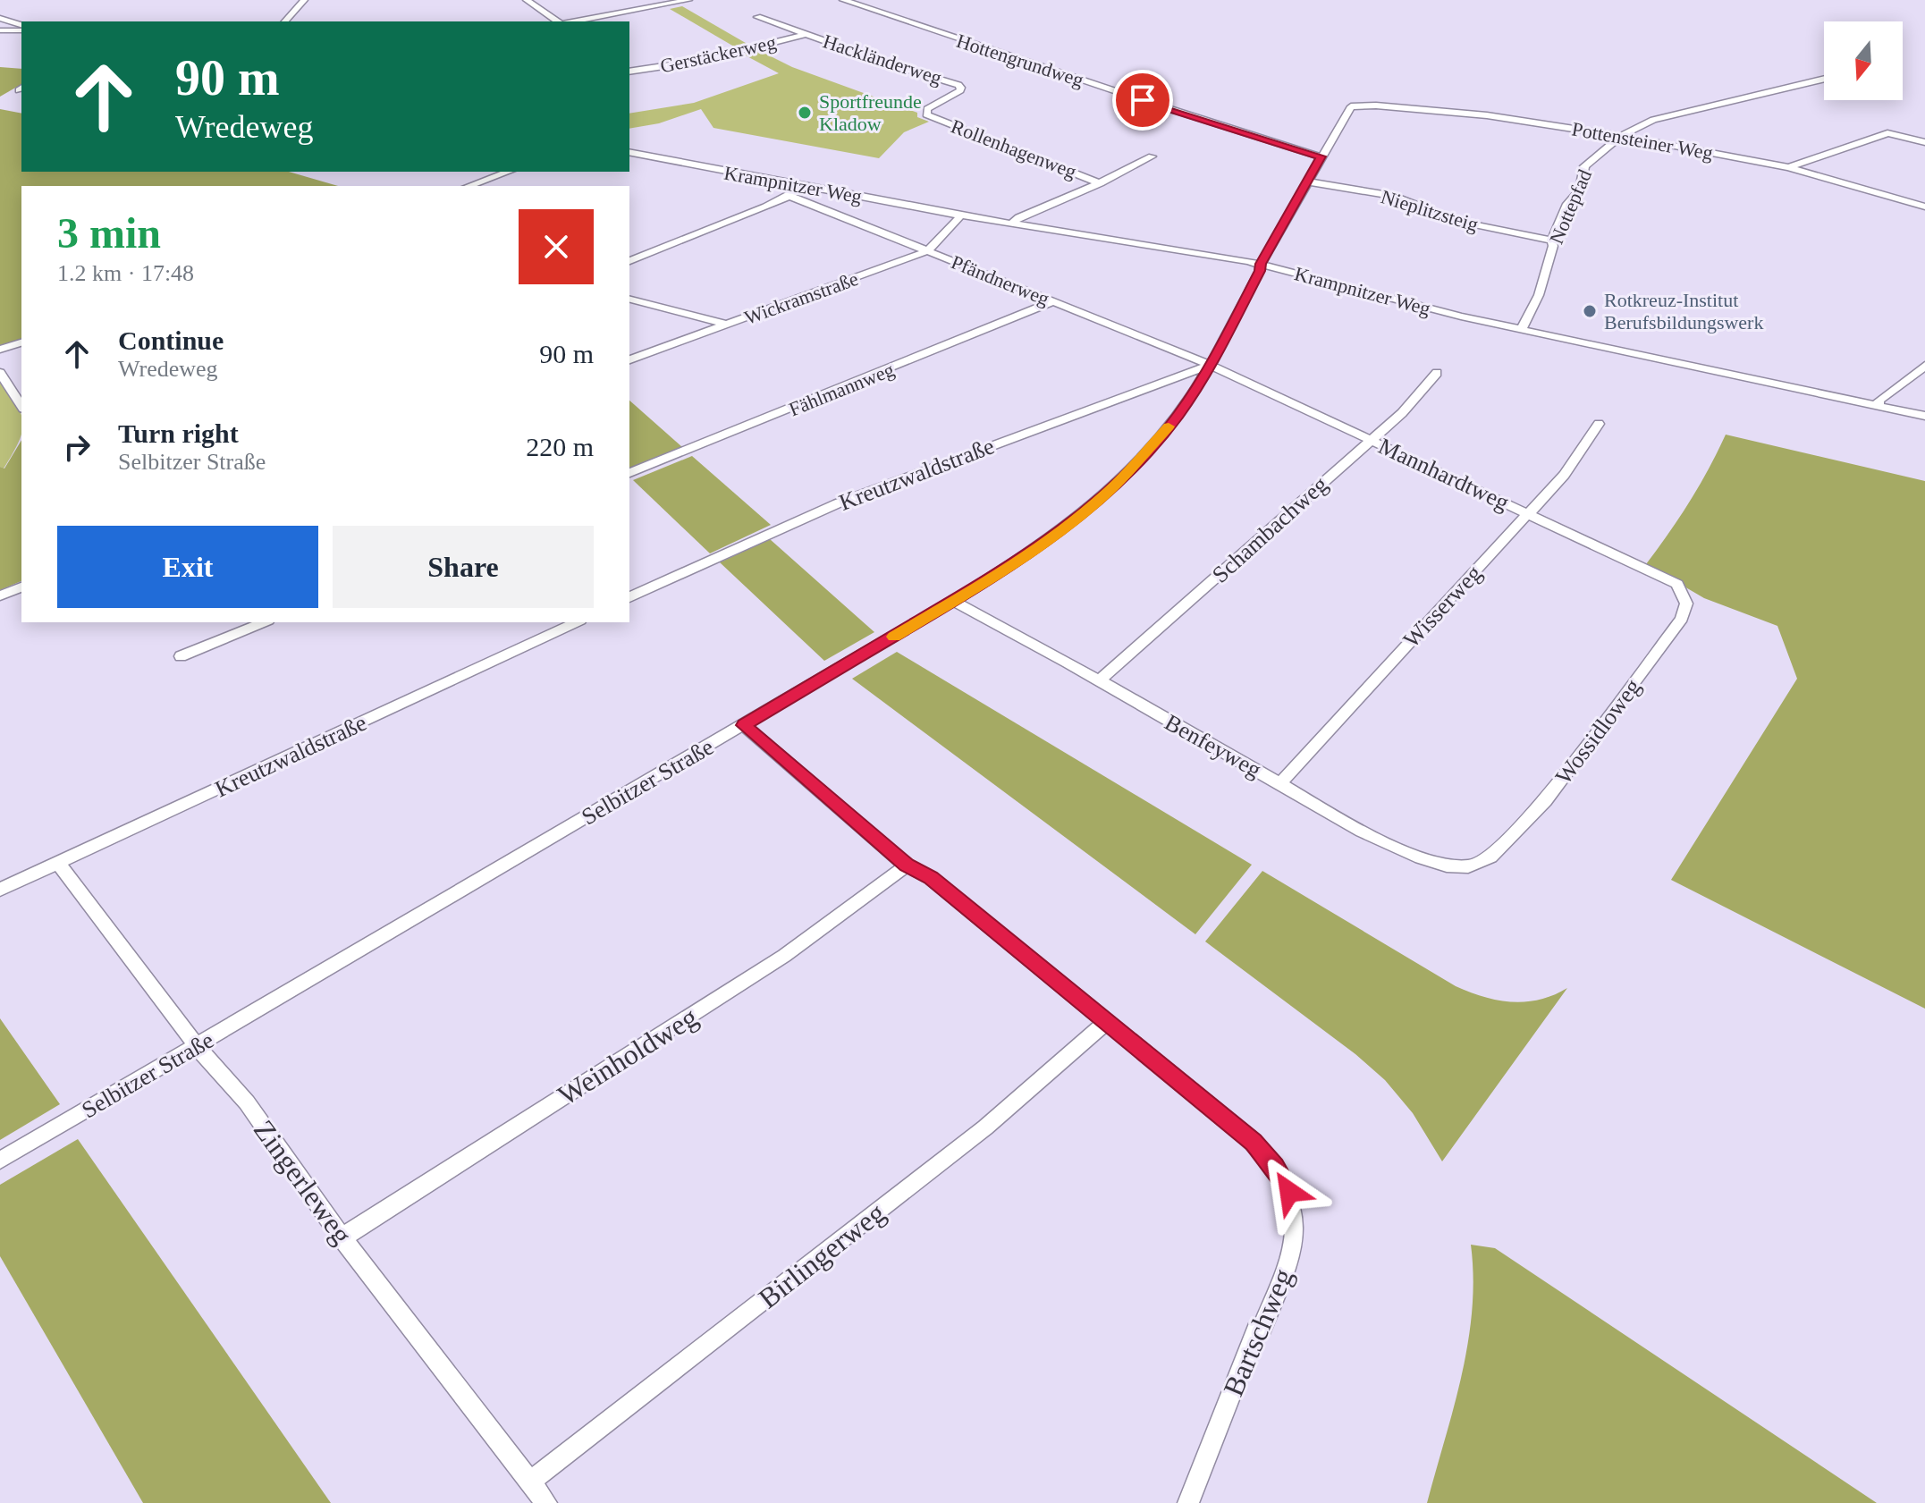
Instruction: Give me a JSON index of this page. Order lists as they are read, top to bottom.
{
  "streets": {
    "street": [
      "Gerstäckerweg",
      "Hackländerweg",
      "Hottengrundweg",
      "Pottensteiner Weg",
      "Rollenhagenweg",
      "Krampnitzer Weg",
      "Nottepfad",
      "Nieplitzsteig",
      "Pfändnerweg",
      "Wickramstraße",
      "Fählmannweg",
      "Kreutzwaldstraße",
      "Mannhardtweg",
      "Schambachweg",
      "Wisserweg",
      "Wossidloweg",
      "Benfeyweg",
      "Selbitzer Straße",
      "Weinholdweg",
      "Zingerleweg",
      "Birlingerweg",
      "Bartschweg"
    ]
  },
  "crossings": [
    ["Gerstäckerweg", "Hackländerweg"],
    ["Hackländerweg", "Rollenhagenweg"],
    ["Hottengrundweg", "Selbitzer Straße"],
    ["Pottensteiner Weg", "Nottepfad"],
    ["Pottensteiner Weg", "Selbitzer Straße"],
    ["Krampnitzer Weg", "Nottepfad"],
    ["Krampnitzer Weg", "Wickramstraße"],
    ["Krampnitzer Weg", "Selbitzer Straße"],
    ["Nottepfad", "Nieplitzsteig"],
    ["Nieplitzsteig", "Selbitzer Straße"],
    ["Pfändnerweg", "Wickramstraße"],
    ["Pfändnerweg", "Fählmannweg"],
    ["Pfändnerweg", "Kreutzwaldstraße"],
    ["Pfändnerweg", "Mannhardtweg"],
    ["Pfändnerweg", "Selbitzer Straße"],
    ["Kreutzwaldstraße", "Mannhardtweg"],
    ["Kreutzwaldstraße", "Selbitzer Straße"],
    ["Kreutzwaldstraße", "Zingerleweg"],
    ["Mannhardtweg", "Schambachweg"],
    ["Mannhardtweg", "Wisserweg"],
    ["Mannhardtweg", "Wossidloweg"],
    ["Mannhardtweg", "Selbitzer Straße"],
    ["Schambachweg", "Benfeyweg"],
    ["Wisserweg", "Benfeyweg"],
    ["Wossidloweg", "Benfeyweg"],
    ["Benfeyweg", "Selbitzer Straße"],
    ["Selbitzer Straße", "Zingerleweg"],
    ["Selbitzer Straße", "Bartschweg"],
    ["Weinholdweg", "Zingerleweg"],
    ["Weinholdweg", "Bartschweg"],
    ["Zingerleweg", "Birlingerweg"],
    ["Birlingerweg", "Bartschweg"]
  ],
  "places": ["Sportfreunde Kladow", "Rotkreuz-Institut Berufsbildungswerk"],
  "north": "bottom",
  "page": {
    "turn": ["90 m", "Wredeweg"],
    "heading": ["3 min", "1.2 km · 17:48"],
    "list": [
      {
        "name": "Continue",
        "note": "Wredeweg",
        "value": "90 m"
      },
      {
        "name": "Turn right",
        "note": "Selbitzer Straße",
        "value": "220 m"
      }
    ],
    "buttons": ["Exit", "Share"]
  }
}
